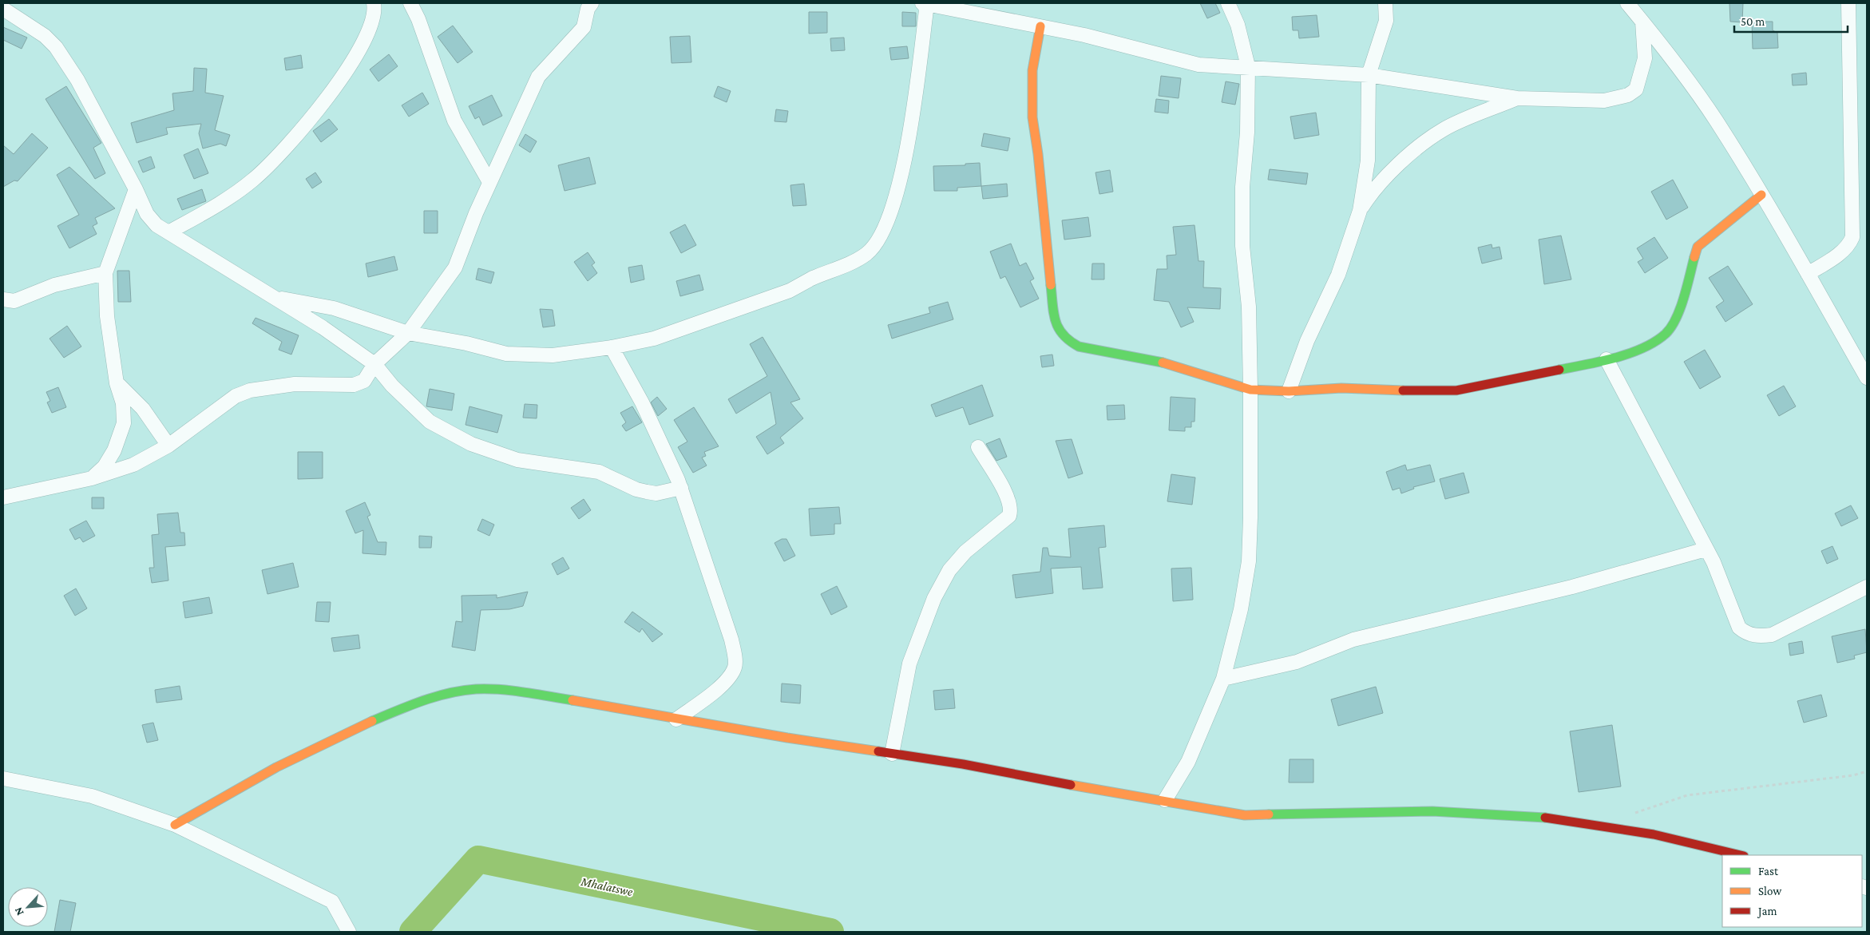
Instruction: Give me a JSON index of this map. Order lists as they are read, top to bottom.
{
  "water": ["Mhalatswe"],
  "legend": ["Fast", "Slow", "Jam"],
  "scale_bar": "50 m",
  "north": "bottom left"
}
